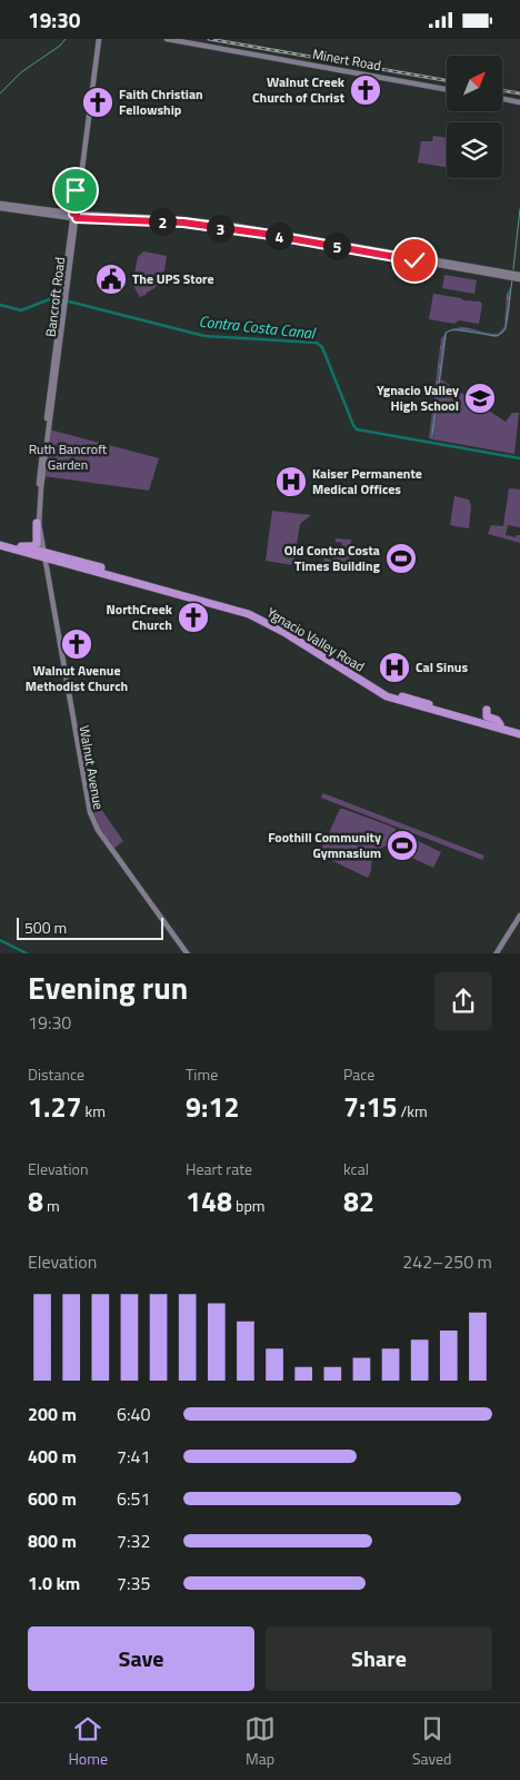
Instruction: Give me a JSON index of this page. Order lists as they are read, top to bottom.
{
  "streets": {
    "highway": ["Ygnacio Valley Road"],
    "main road": ["Minert Road", "Bancroft Road", "Walnut Avenue"]
  },
  "crossings": [
    ["Bancroft Road", "Ygnacio Valley Road"],
    ["Bancroft Road", "Walnut Avenue"],
    ["Ygnacio Valley Road", "Walnut Avenue"]
  ],
  "water": ["Contra Costa Canal"],
  "parks": ["Ruth Bancroft Garden"],
  "places": {
    "church": [
      "Walnut Creek Church of Christ",
      "Faith Christian Fellowship",
      "NorthCreek Church",
      "Walnut Avenue Methodist Church"
    ],
    "public building": ["The UPS Store"],
    "school or university": ["Ygnacio Valley High School"],
    "hospital": ["Kaiser Permanente Medical Offices", "Cal Sinus"],
    "sports": ["Old Contra Costa Times Building", "Foothill Community Gymnasium"]
  },
  "scale_bar": "500 m",
  "north": "top right",
  "page": {
    "status": "19:30",
    "pins": [
      "2",
      "3",
      "4",
      "5"
    ],
    "scale": "500 m",
    "heading": ["Evening run", "19:30"],
    "stats": [
      ["Distance", "1.27 km"],
      ["Time", "9:12"],
      ["Pace", "7:15 /km"],
      ["Elevation", "8 m"],
      ["Heart rate", "148 bpm"],
      ["kcal", "82"]
    ],
    "chart": ["Elevation", "242–250 m"],
    "list": [
      {
        "name": "200 m",
        "note": "6:40"
      },
      {
        "name": "400 m",
        "note": "7:41"
      },
      {
        "name": "600 m",
        "note": "6:51"
      },
      {
        "name": "800 m",
        "note": "7:32"
      },
      {
        "name": "1.0 km",
        "note": "7:35"
      }
    ],
    "buttons": ["Save", "Share"],
    "tabs": ["Home", "Map", "Saved"]
  }
}
